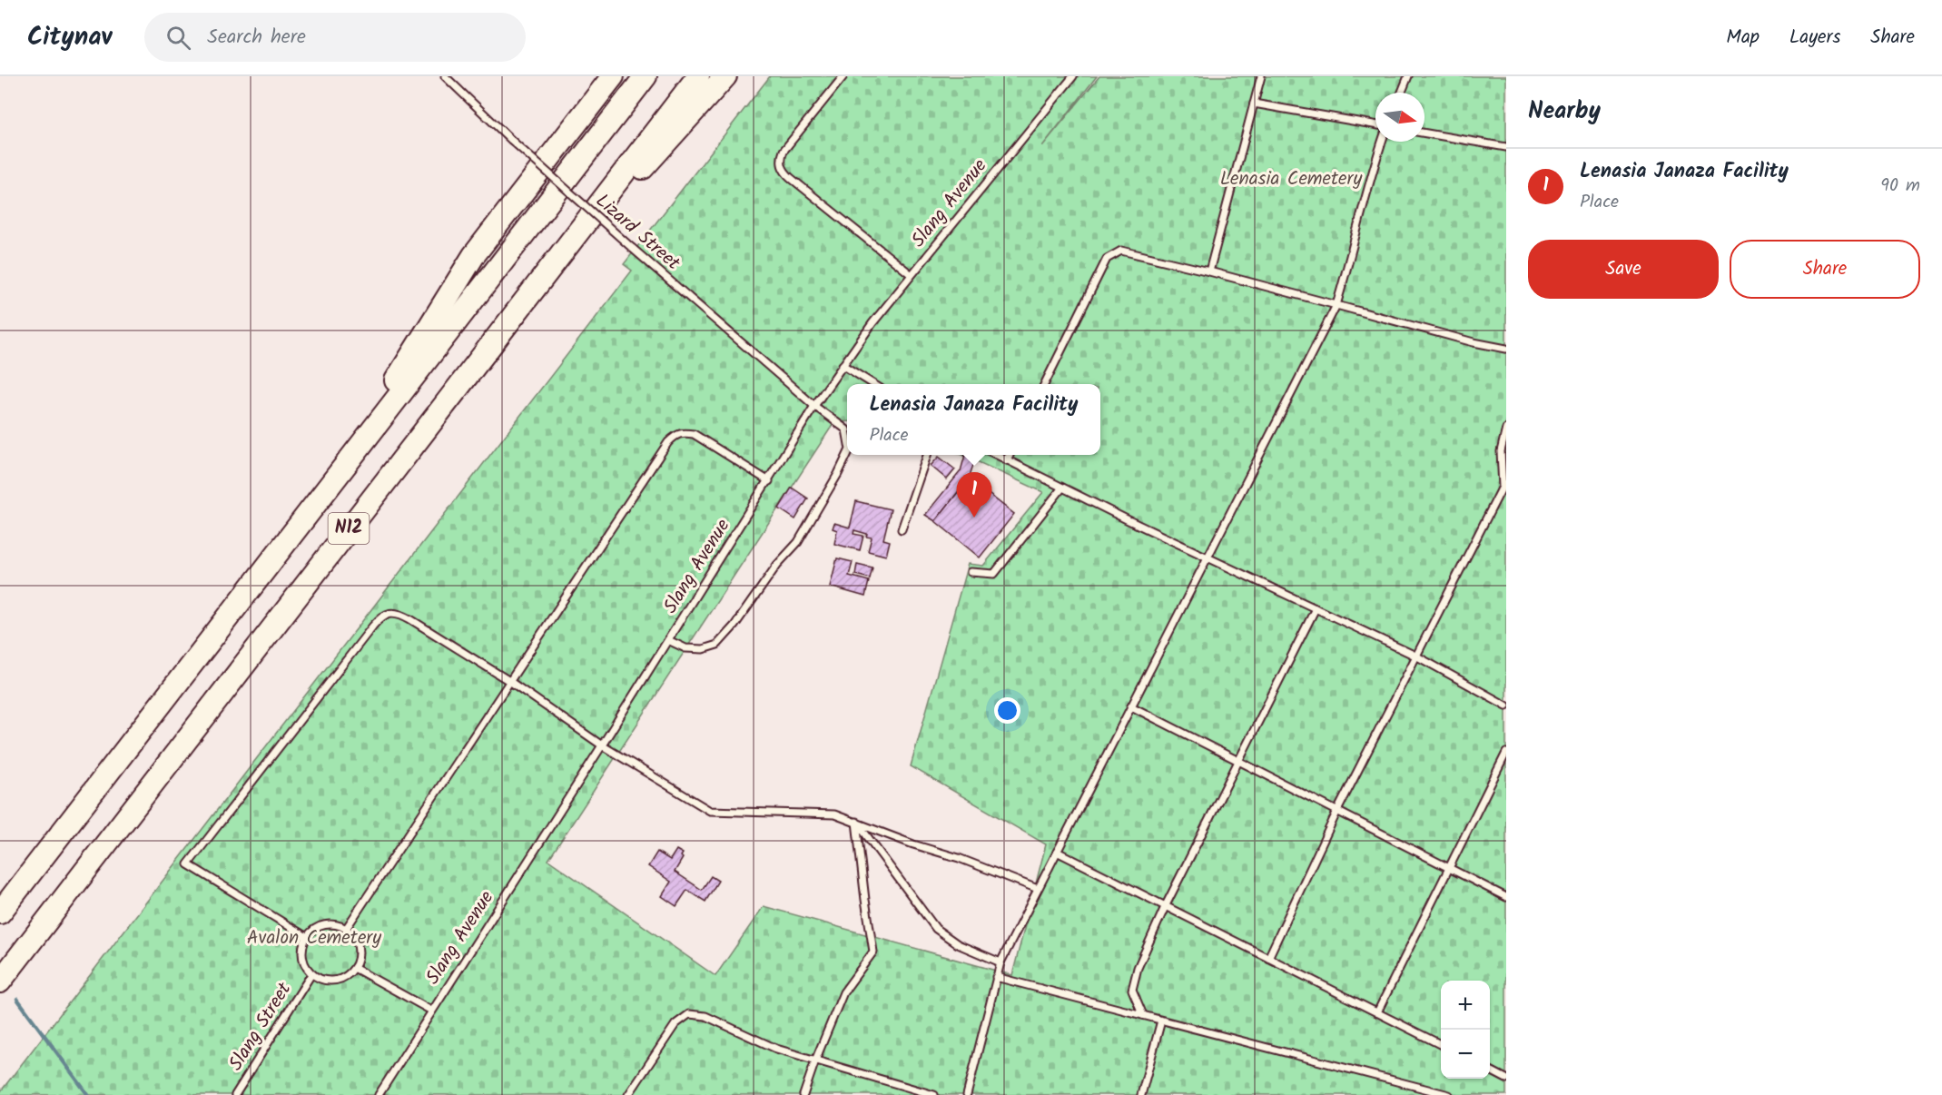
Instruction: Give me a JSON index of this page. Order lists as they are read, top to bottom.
{
  "streets": {
    "highway": ["N12"],
    "lane": ["Slang Avenue", "Lizard Street", "Slang Street"]
  },
  "crossings": [
    ["Slang Avenue", "Lizard Street"]
  ],
  "parks": ["Lenasia Cemetery", "Avalon Cemetery"],
  "north": "right",
  "page": {
    "header": "Citynav",
    "search": "Search here",
    "nav": ["Map", "Layers", "Share"],
    "heading": "Nearby",
    "list": [
      {
        "mark": "1",
        "name": "Lenasia Janaza Facility",
        "note": "Place",
        "value": "90 m"
      }
    ],
    "buttons": ["Save", "Share"],
    "popup": ["Lenasia Janaza Facility", "Place"],
    "pins": "1",
    "map_buttons": ["+", "−"]
  }
}
